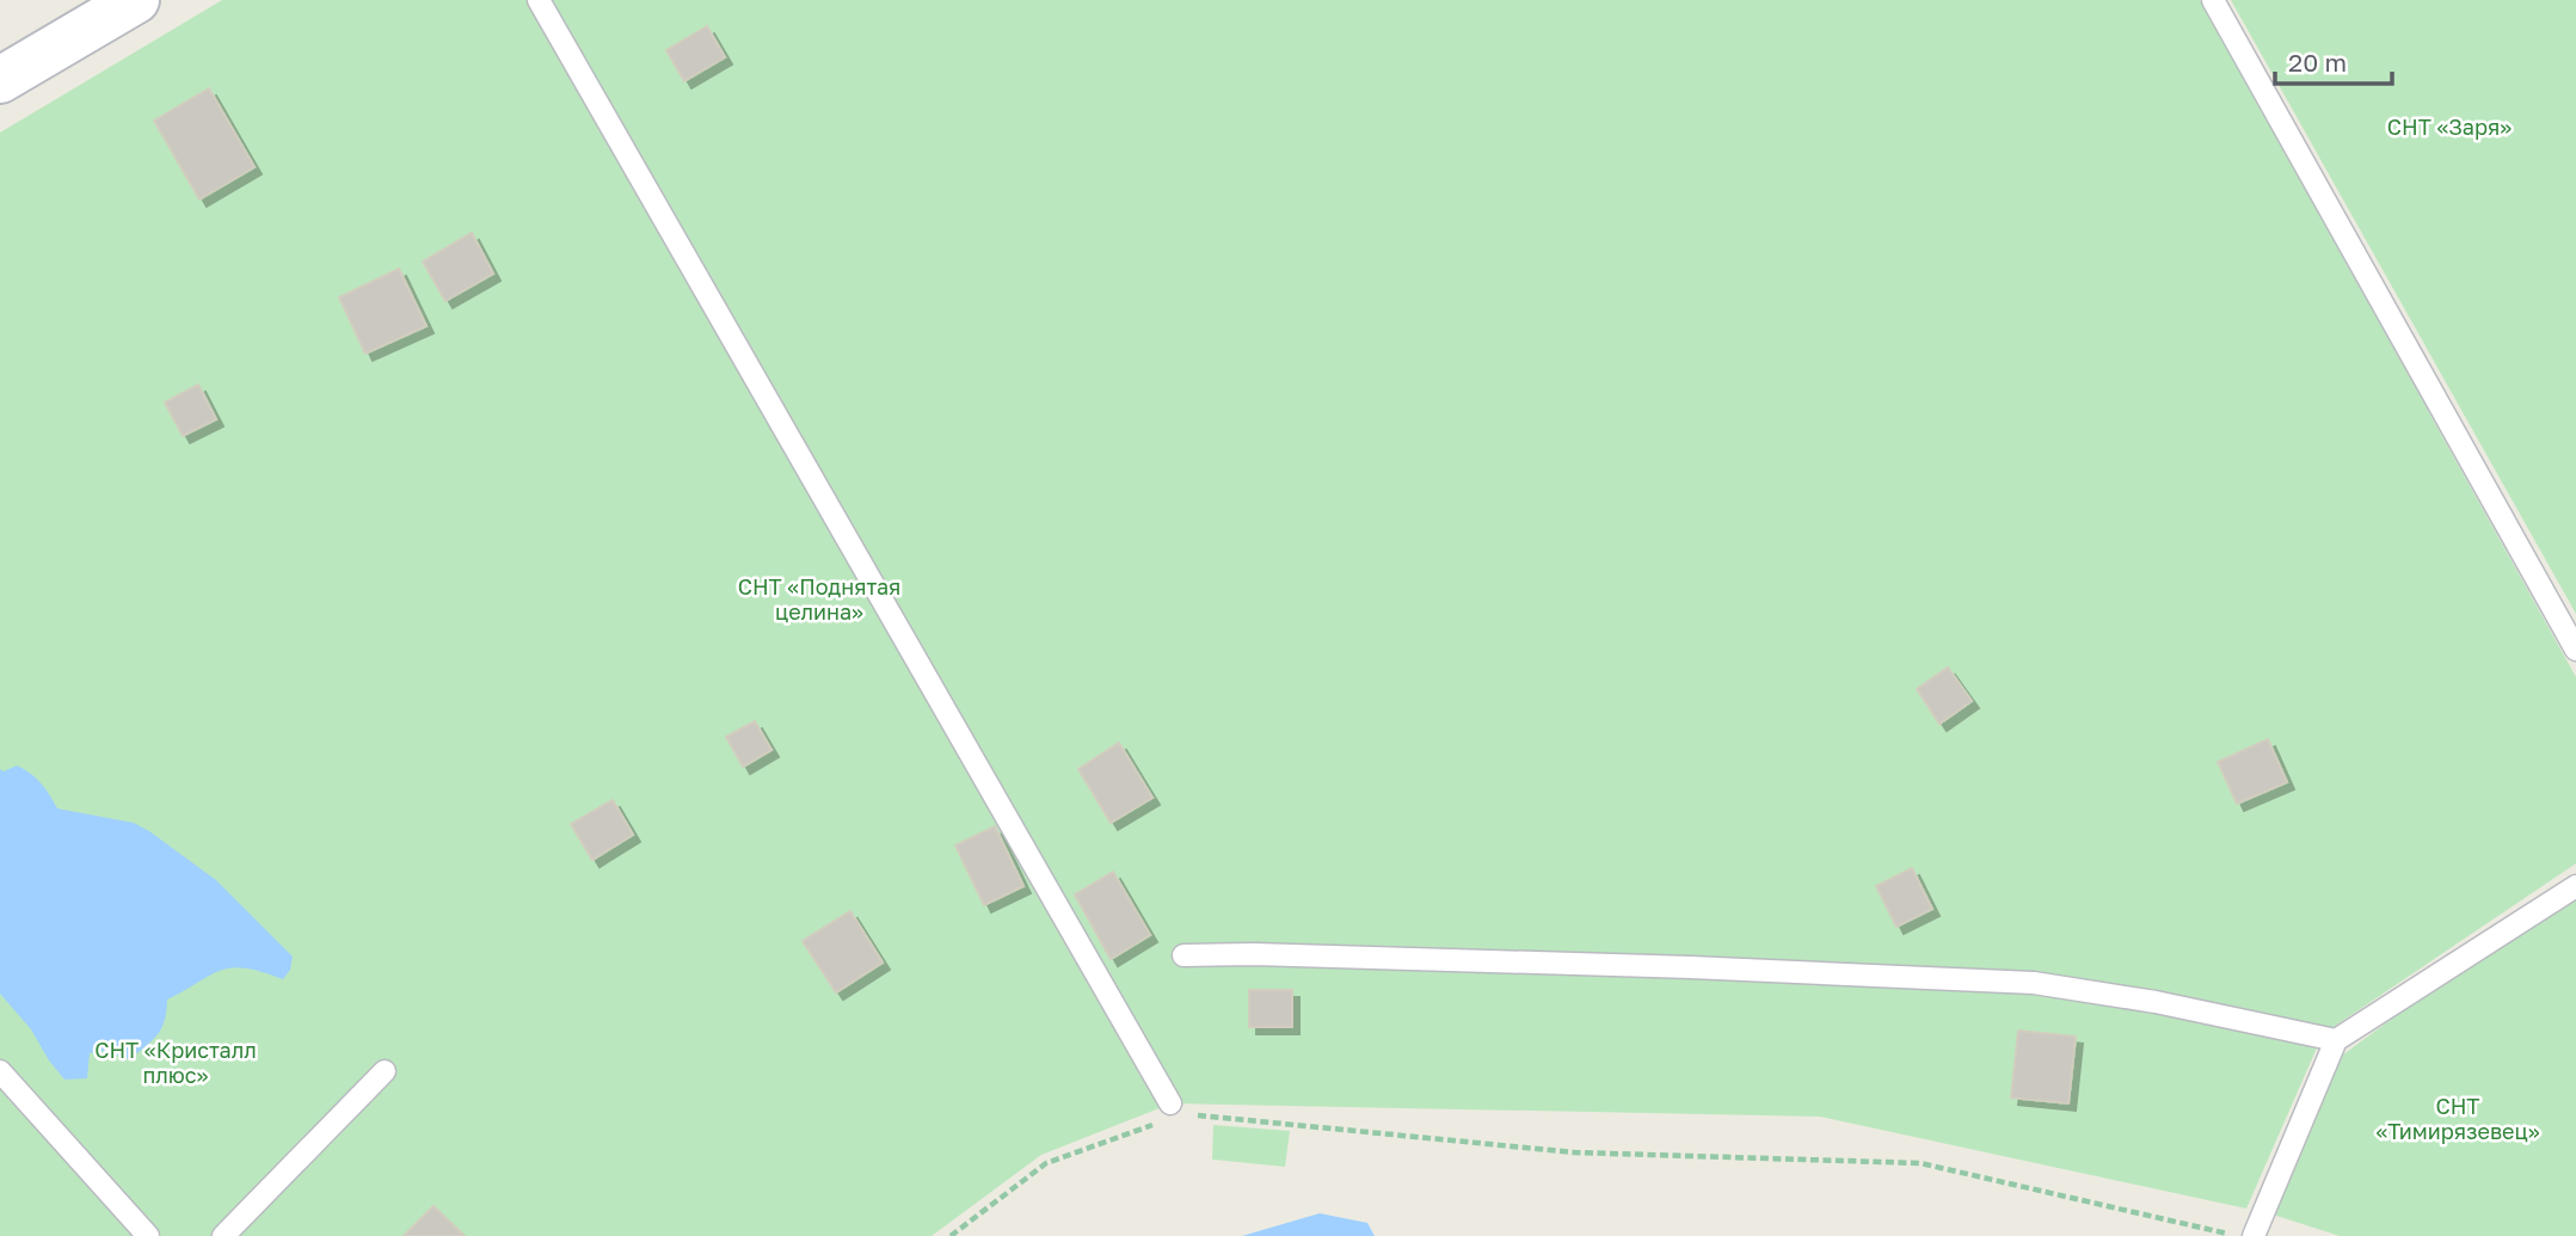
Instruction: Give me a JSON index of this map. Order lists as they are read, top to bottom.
{
  "parks": [
    "СНТ «Заря»",
    "СНТ «Поднятая целина»",
    "СНТ «Кристалл плюс»",
    "СНТ «Тимирязевец»"
  ],
  "scale_bar": "20 m"
}
